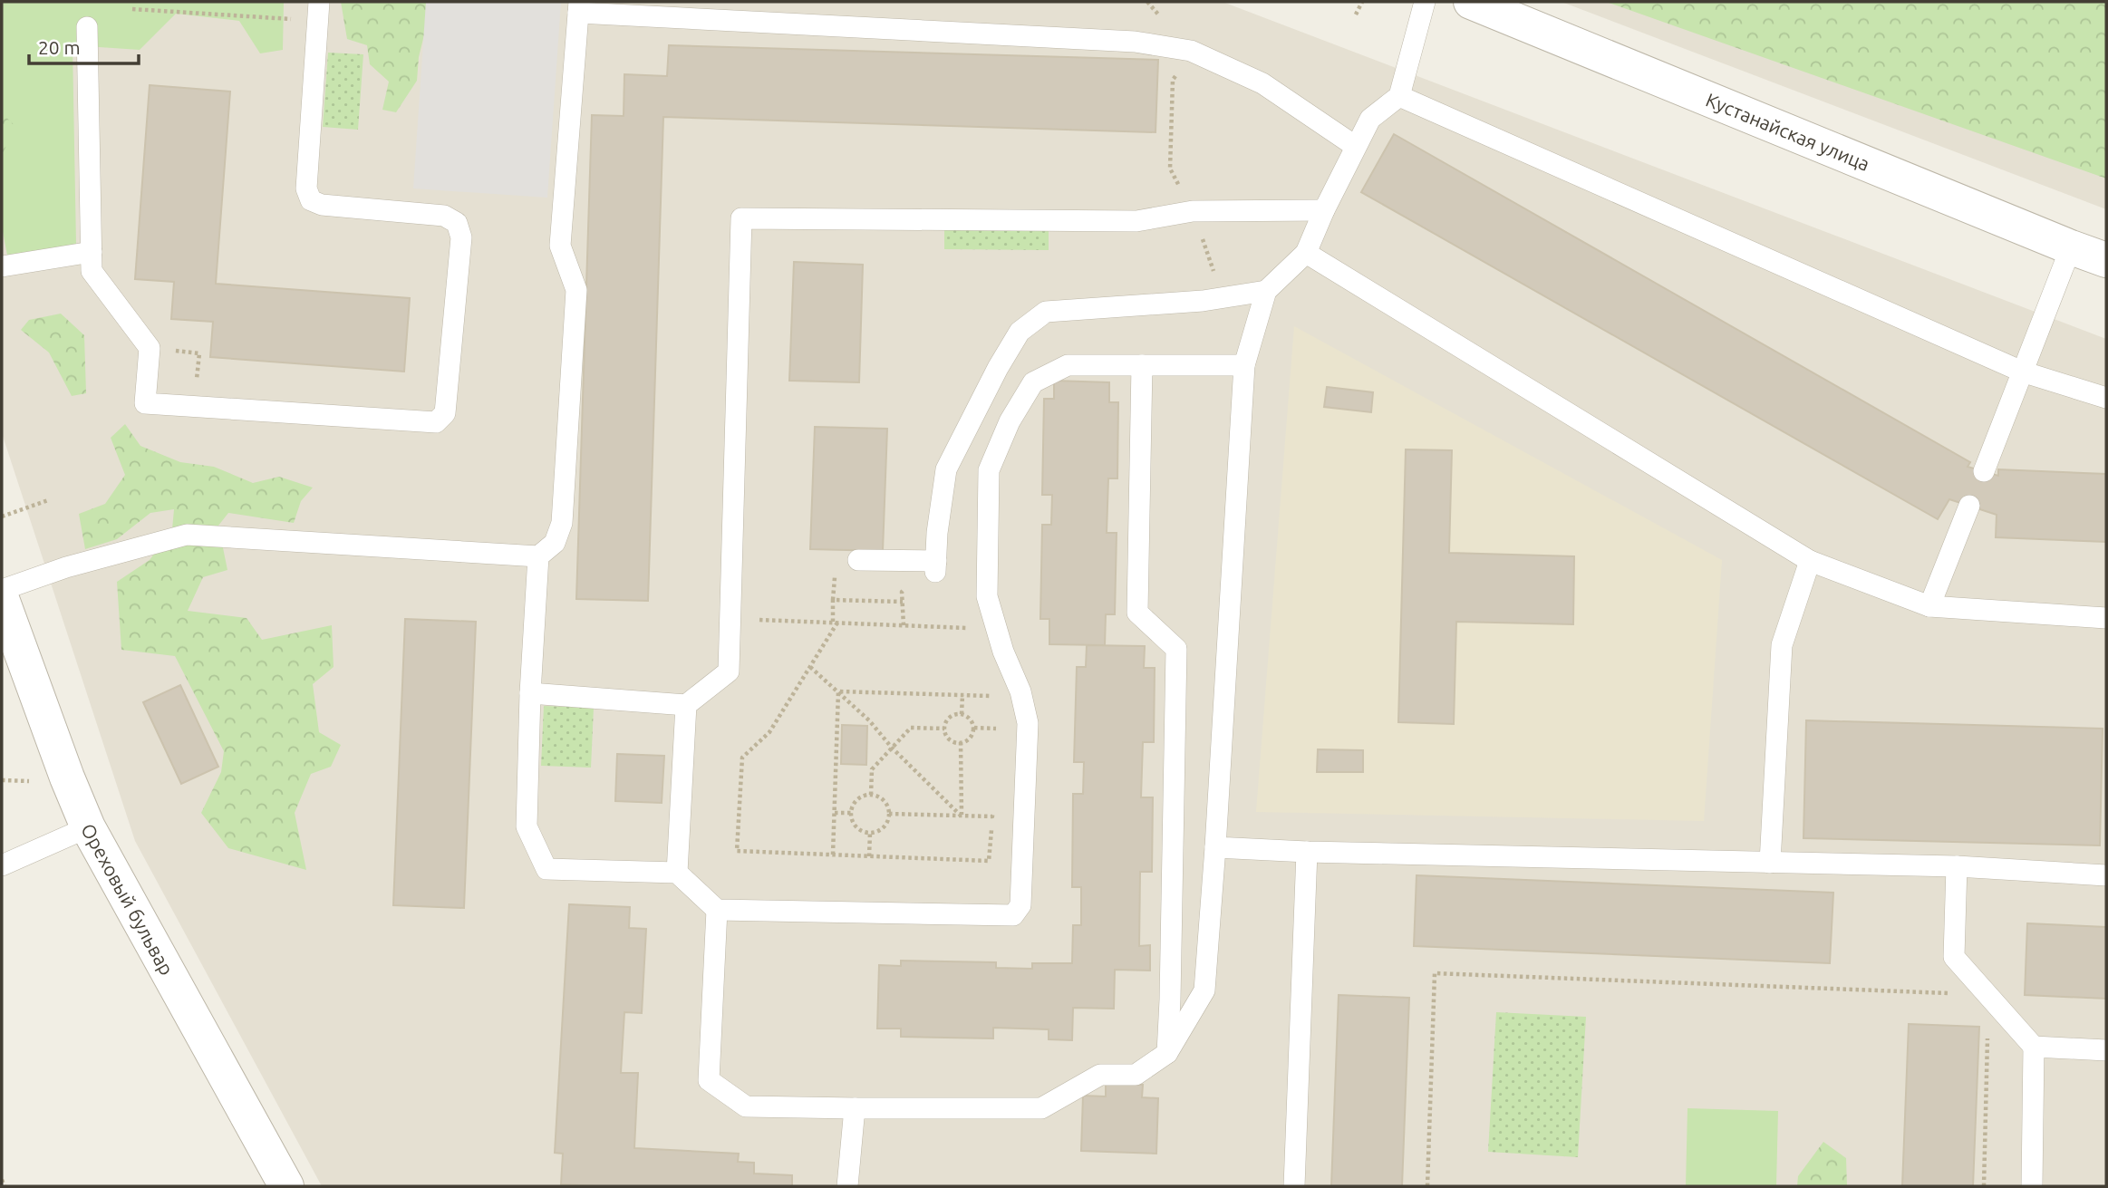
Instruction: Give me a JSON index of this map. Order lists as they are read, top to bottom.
{
  "streets": {
    "street": ["Кустанайская улица", "Ореховый бульвар"]
  },
  "scale_bar": "20 m"
}
